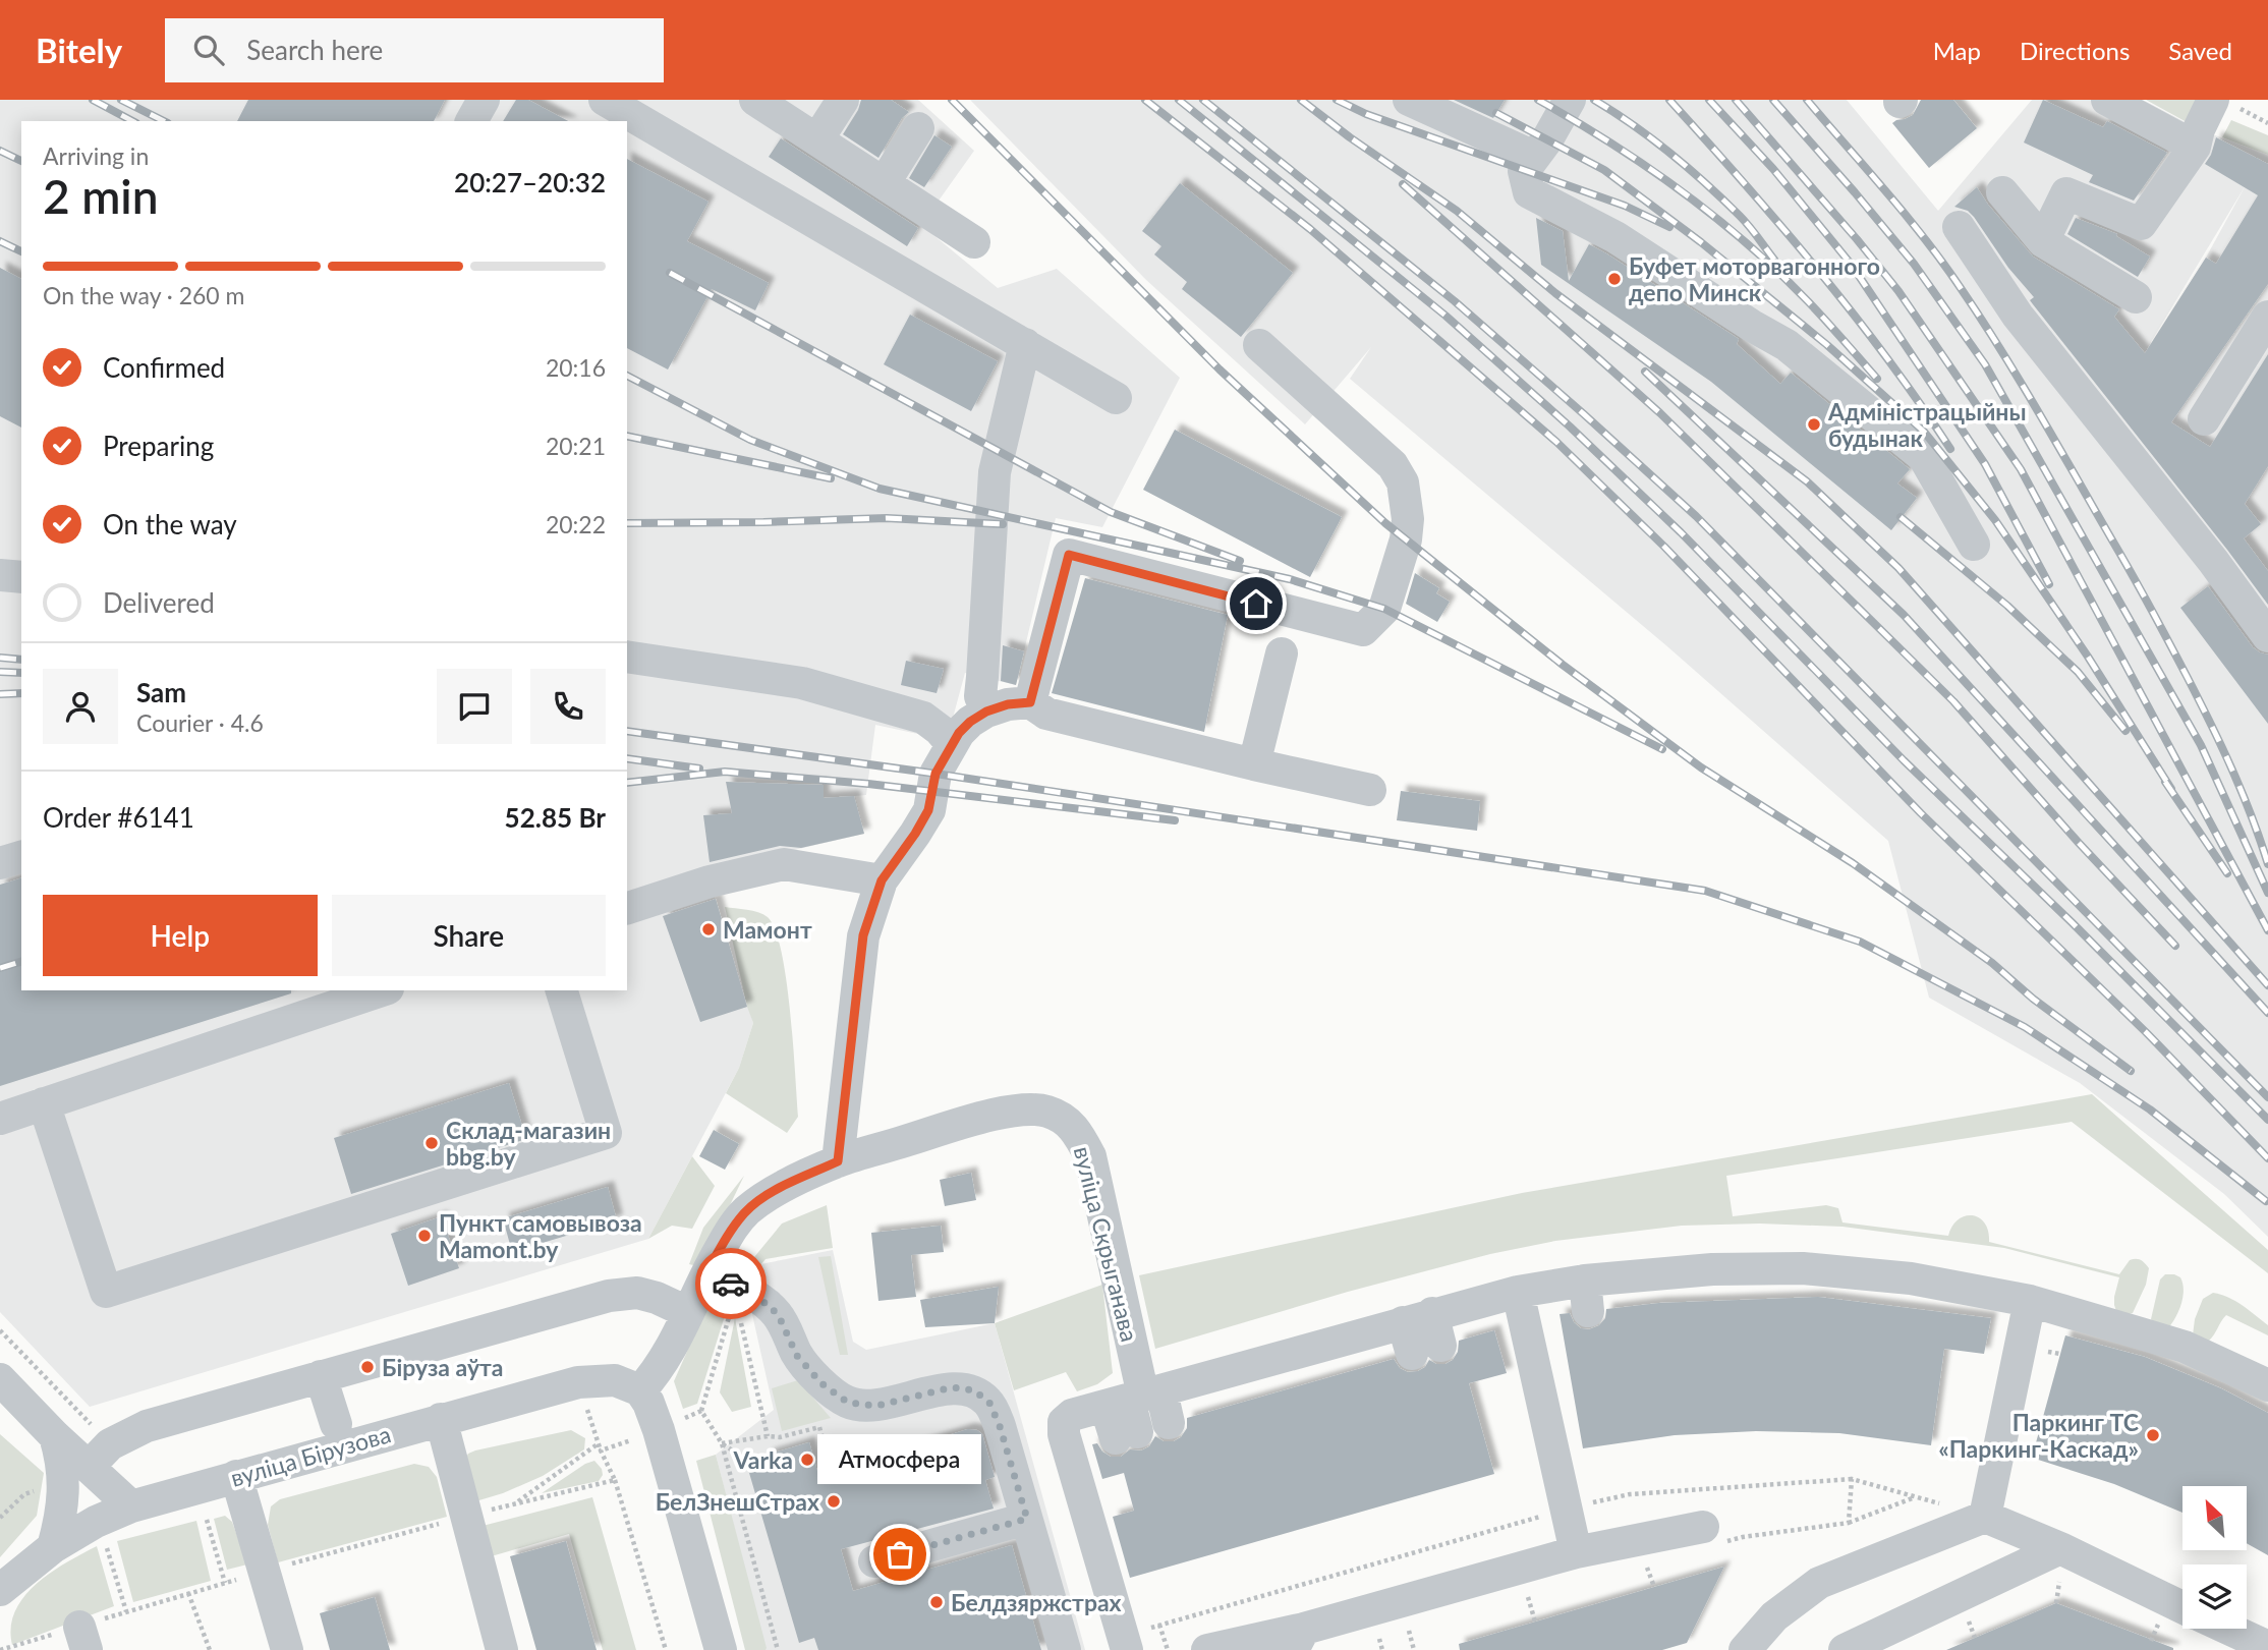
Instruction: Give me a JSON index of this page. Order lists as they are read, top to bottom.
{
  "streets": {
    "street": ["вуліца Скрыганава", "вуліца Бірузова"]
  },
  "crossings": [
    ["вуліца Скрыганава", "вуліца Бірузова"]
  ],
  "places": [
    "Буфет моторвагонного депо Минск",
    "Адміністрацыйны будынак",
    "Мамонт",
    "Склад-магазин bbg.by",
    "Пункт самовывоза Mamont.by",
    "Біруза аўта",
    "Паркинг ТС «Паркинг-Каскад»",
    "Varka",
    "БелЗнешСтрах",
    "Атмосфера",
    "Белдзяржстрах"
  ],
  "north": "top left",
  "page": {
    "header": "Bitely",
    "search": "Search here",
    "nav": ["Map", "Directions", "Saved"],
    "heading": ["2 min", "Arriving in", "20:27–20:32"],
    "panel": [
      "Sam",
      "Courier · 4.6",
      "Order #6141",
      "52.85 Br"
    ],
    "bar": "On the way · 260 m",
    "list": [
      ["Confirmed", "20:16"],
      ["Preparing", "20:21"],
      ["On the way", "20:22"],
      "Delivered"
    ],
    "buttons": ["Help", "Share"],
    "bubble": "Атмосфера"
  }
}
